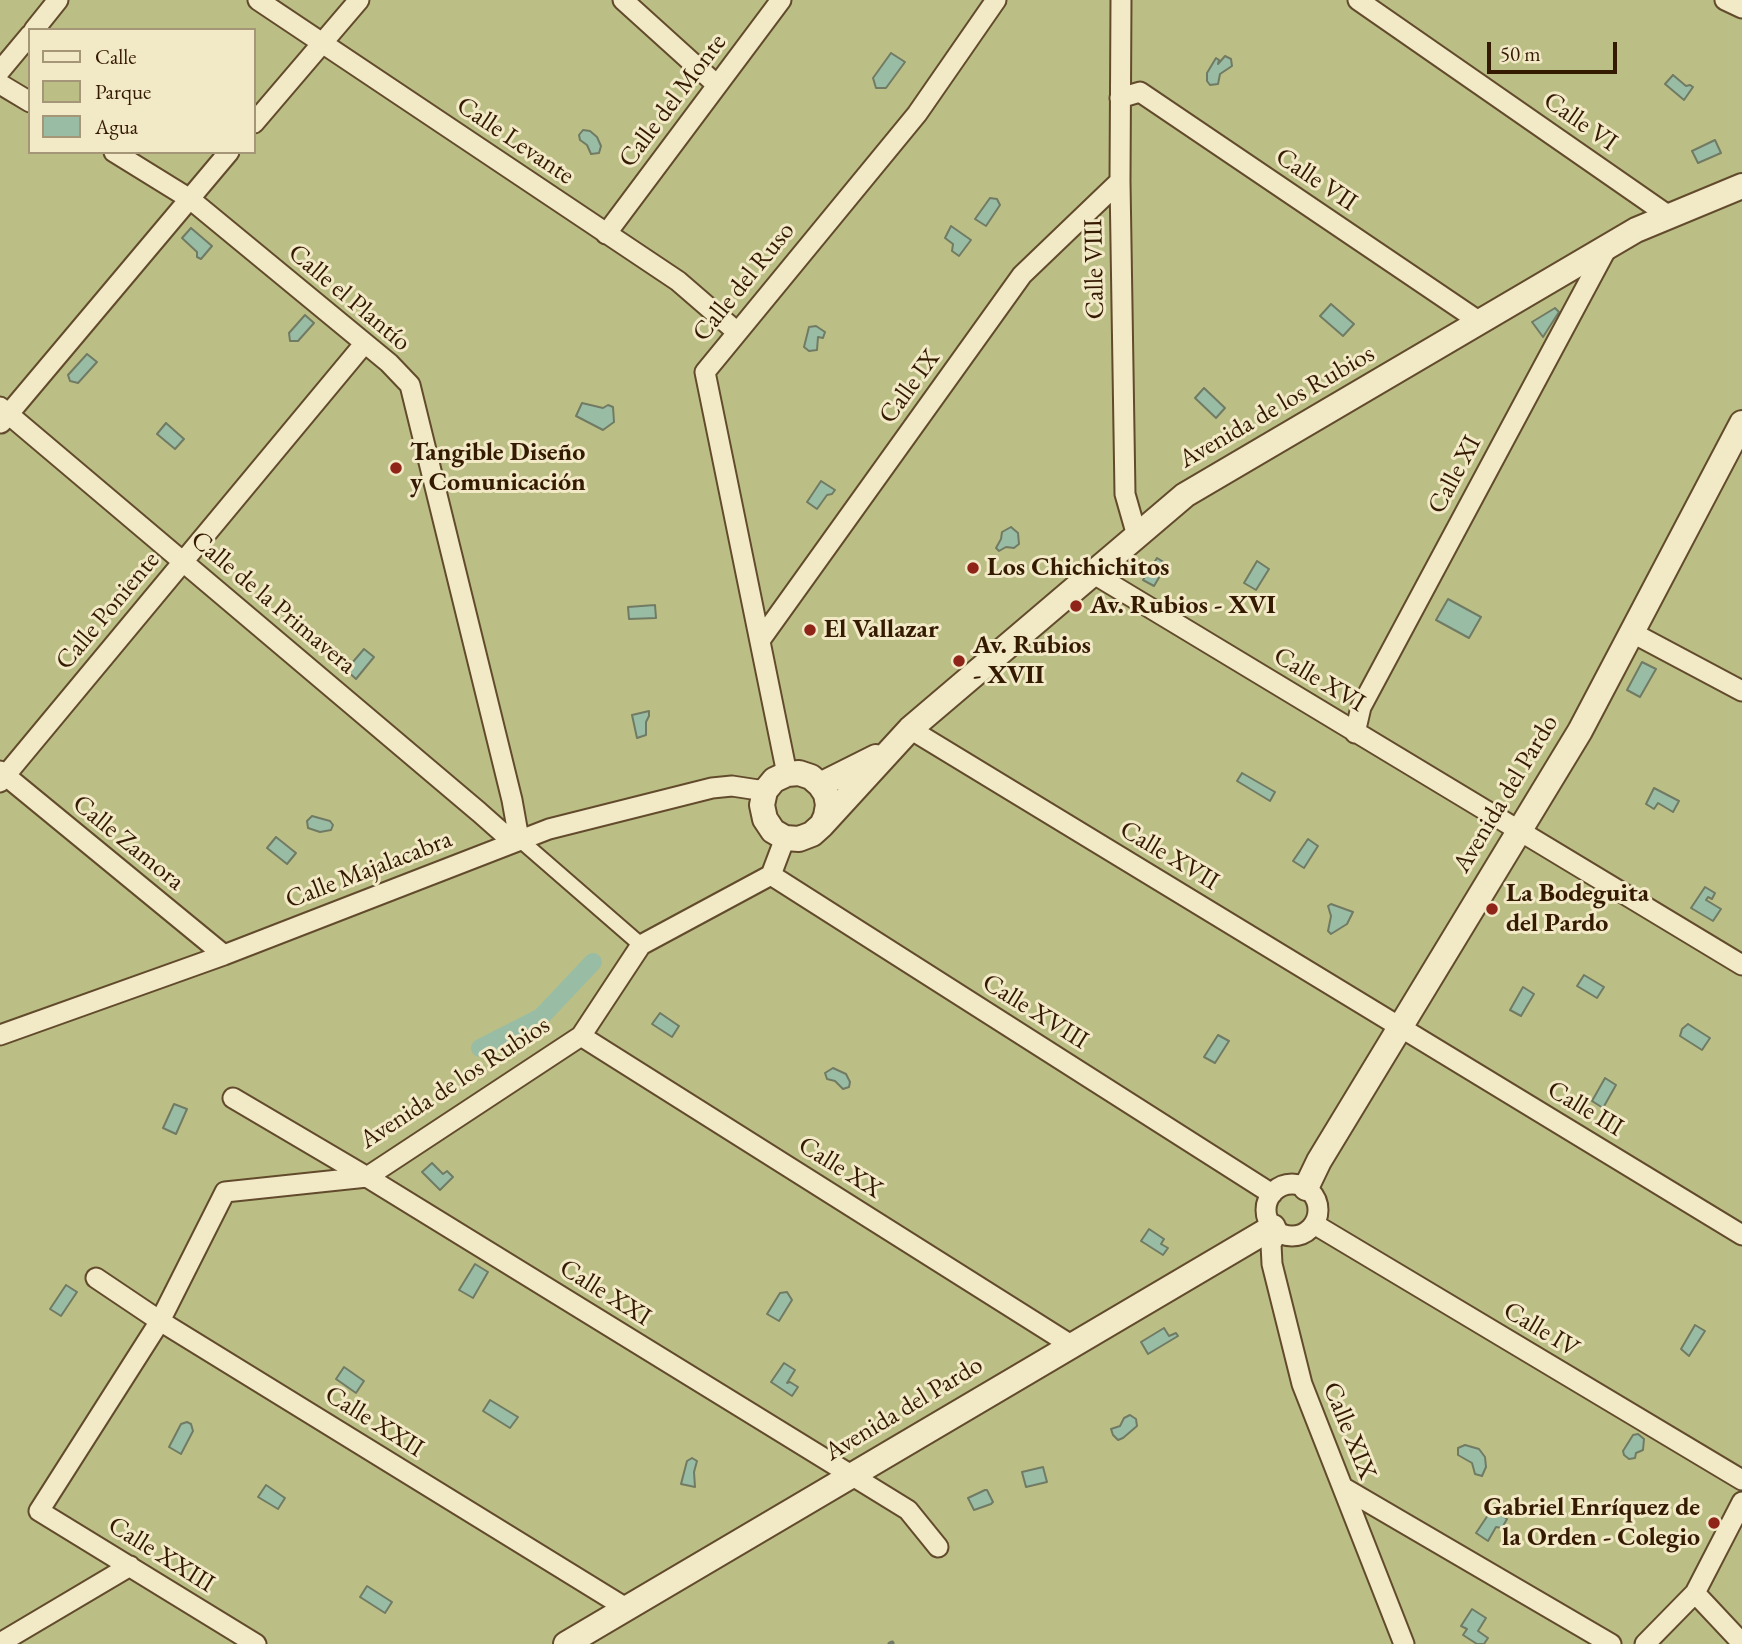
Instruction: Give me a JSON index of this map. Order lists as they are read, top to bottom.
{
  "streets": {
    "street": [
      "Calle del Monte",
      "Calle VI",
      "Calle Levante",
      "Calle VII",
      "Calle VIII",
      "Calle del Ruso",
      "Calle el Plantío",
      "Calle IX",
      "Avenida de los Rubios",
      "Calle XI",
      "Calle de la Primavera",
      "Calle Poniente",
      "Calle XVI",
      "Avenida del Pardo",
      "Calle Zamora",
      "Calle XVII",
      "Calle Majalacabra",
      "Calle XVIII",
      "Calle III",
      "Calle XX",
      "Calle XXI",
      "Calle IV",
      "Calle XXII",
      "Calle XIX",
      "Calle XXIII"
    ]
  },
  "crossings": [
    ["Calle del Monte", "Calle Levante"],
    ["Calle VI", "Avenida de los Rubios"],
    ["Calle Levante", "Calle del Ruso"],
    ["Calle VII", "Calle VIII"],
    ["Calle VII", "Avenida de los Rubios"],
    ["Calle VIII", "Calle IX"],
    ["Calle VIII", "Avenida de los Rubios"],
    ["Calle del Ruso", "Calle IX"],
    ["Calle del Ruso", "Avenida de los Rubios"],
    ["Calle del Ruso", "Calle Majalacabra"],
    ["Calle el Plantío", "Calle de la Primavera"],
    ["Calle el Plantío", "Calle Poniente"],
    ["Calle el Plantío", "Calle Majalacabra"],
    ["Avenida de los Rubios", "Calle XI"],
    ["Avenida de los Rubios", "Calle de la Primavera"],
    ["Avenida de los Rubios", "Calle XVI"],
    ["Avenida de los Rubios", "Calle XVII"],
    ["Avenida de los Rubios", "Calle Majalacabra"],
    ["Avenida de los Rubios", "Calle XVIII"],
    ["Avenida de los Rubios", "Calle XX"],
    ["Avenida de los Rubios", "Calle XXI"],
    ["Avenida de los Rubios", "Calle XXII"],
    ["Avenida de los Rubios", "Calle XXIII"],
    ["Calle XI", "Calle XVI"],
    ["Calle de la Primavera", "Calle Poniente"],
    ["Calle de la Primavera", "Calle Majalacabra"],
    ["Calle Poniente", "Calle Zamora"],
    ["Calle XVI", "Avenida del Pardo"],
    ["Avenida del Pardo", "Calle XVII"],
    ["Avenida del Pardo", "Calle XVIII"],
    ["Avenida del Pardo", "Calle III"],
    ["Avenida del Pardo", "Calle XX"],
    ["Avenida del Pardo", "Calle XXI"],
    ["Avenida del Pardo", "Calle IV"],
    ["Avenida del Pardo", "Calle XXII"],
    ["Avenida del Pardo", "Calle XIX"],
    ["Calle Zamora", "Calle Majalacabra"],
    ["Calle XVII", "Calle III"],
    ["Calle XVIII", "Calle IV"],
    ["Calle XVIII", "Calle XIX"],
    ["Calle IV", "Calle XIX"]
  ],
  "places": [
    "Tangible Diseño y Comunicación",
    "Los Chichichitos",
    "Av. Rubios - XVI",
    "El Vallazar",
    "Av. Rubios - XVII",
    "La Bodeguita del Pardo",
    "Gabriel Enríquez de la Orden - Colegio"
  ],
  "legend": ["Calle", "Parque", "Agua"],
  "scale_bar": "50 m"
}
